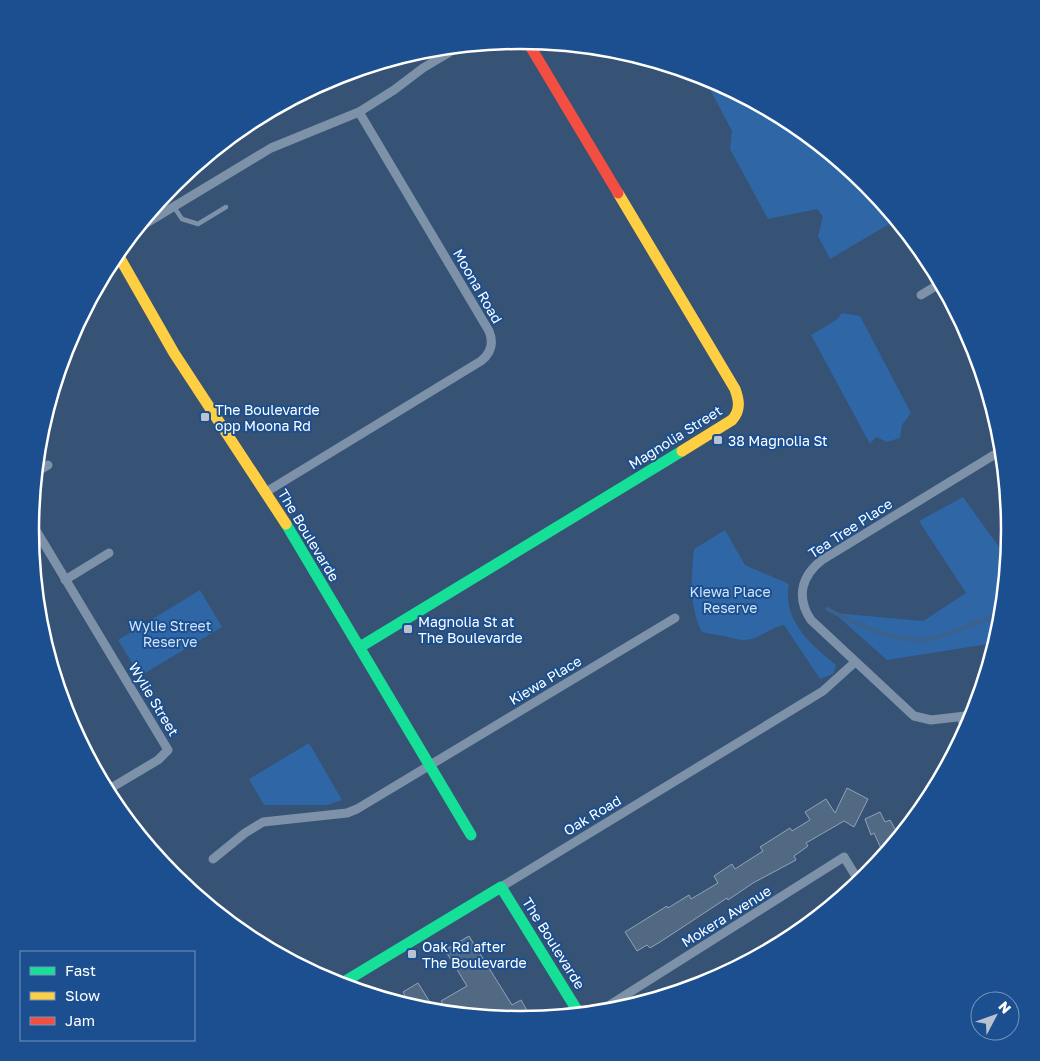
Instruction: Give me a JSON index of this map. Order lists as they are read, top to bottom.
{
  "streets": {
    "street": [
      "Moona Road",
      "Magnolia Street",
      "Tea Tree Place",
      "The Boulevarde",
      "Kiewa Place",
      "Wylie Street",
      "Oak Road",
      "Mokera Avenue"
    ]
  },
  "crossings": [
    ["Moona Road", "The Boulevarde"],
    ["Magnolia Street", "The Boulevarde"],
    ["Tea Tree Place", "Oak Road"],
    ["The Boulevarde", "Kiewa Place"],
    ["The Boulevarde", "Oak Road"]
  ],
  "parks": ["Kiewa Place Reserve", "Wylie Street Reserve"],
  "places": {
    "transit": [
      "The Boulevarde opp Moona Rd",
      "38 Magnolia St",
      "Magnolia St at The Boulevarde",
      "Oak Rd after The Boulevarde"
    ]
  },
  "legend": ["Fast", "Slow", "Jam"],
  "north": "top right"
}
